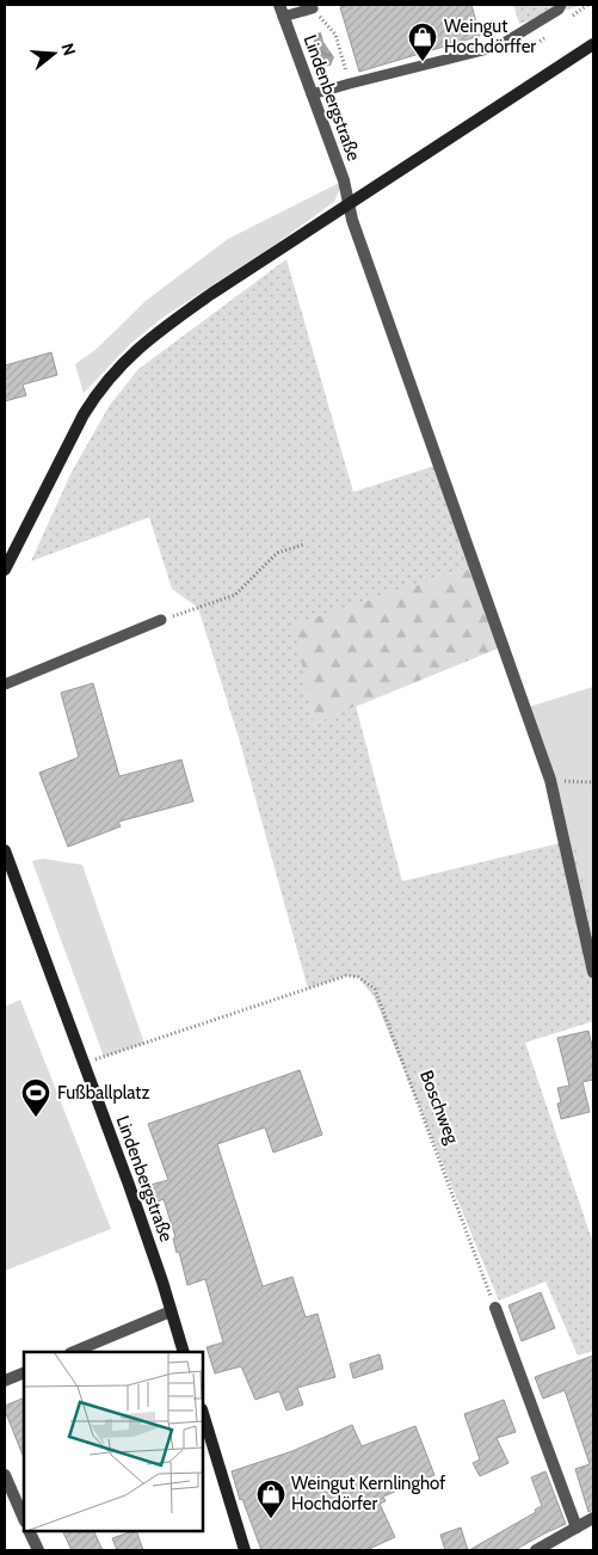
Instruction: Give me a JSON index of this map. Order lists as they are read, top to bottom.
{
  "streets": {
    "main road": ["Lindenbergstraße"],
    "path": ["Boschweg"]
  },
  "crossings": [
    ["Lindenbergstraße", "Boschweg"]
  ],
  "places": {
    "shop": ["Weingut Hochdörffer", "Weingut Kernlinghof Hochdörfer"],
    "sports": ["Fußballplatz"]
  },
  "north": "right"
}
